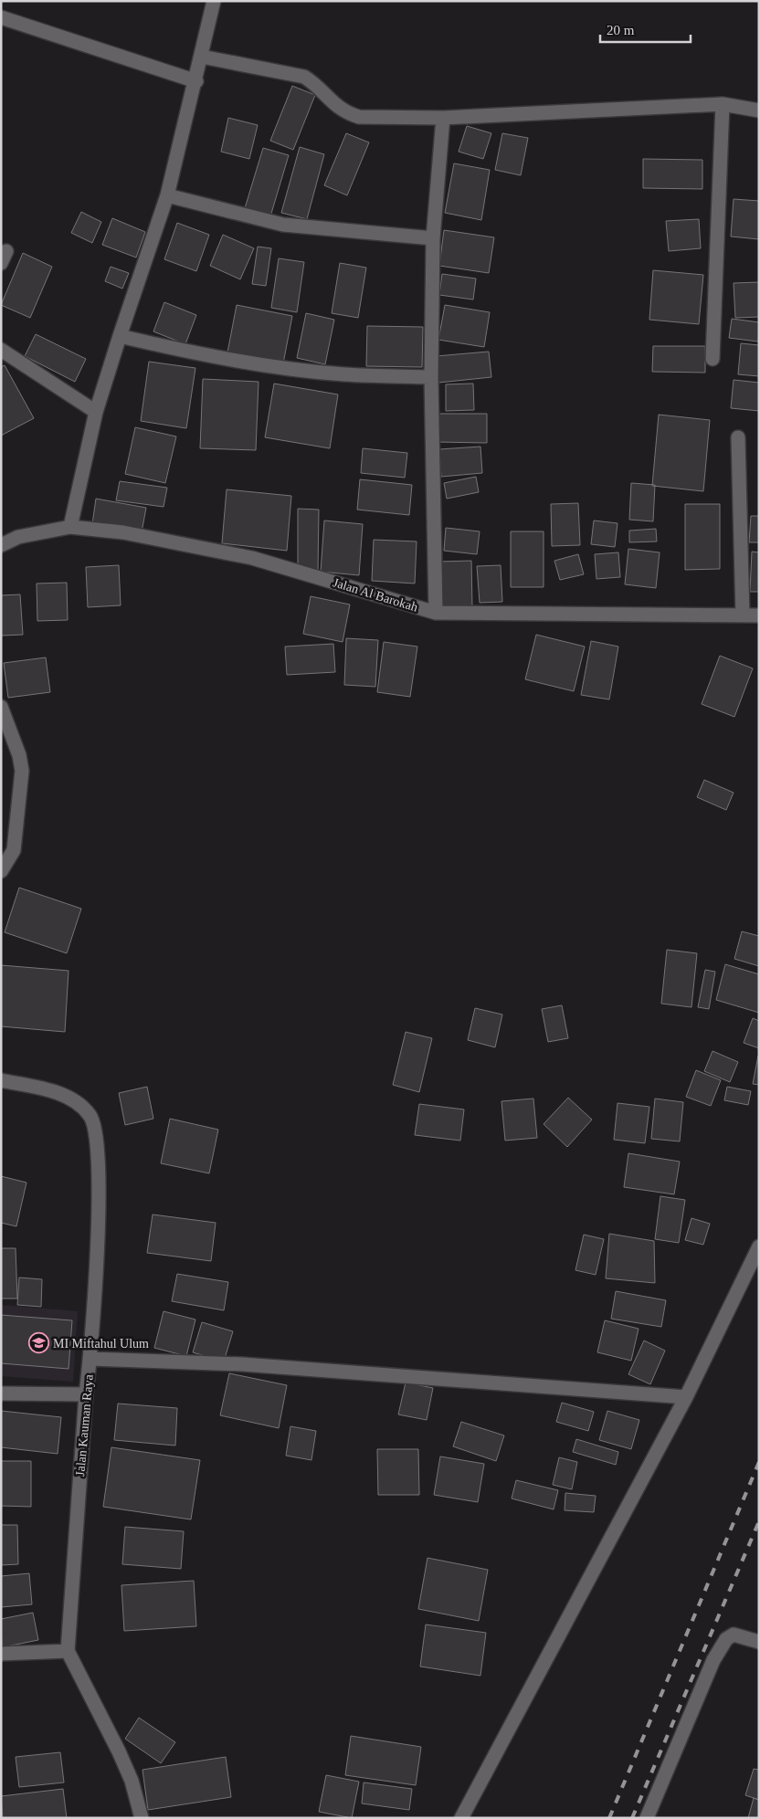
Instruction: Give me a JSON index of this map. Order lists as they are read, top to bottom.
{
  "streets": {
    "street": ["Jalan Al Barokah", "Jalan Kauman Raya"]
  },
  "places": {
    "school or university": ["MI Miftahul Ulum"]
  },
  "scale_bar": "20 m"
}
